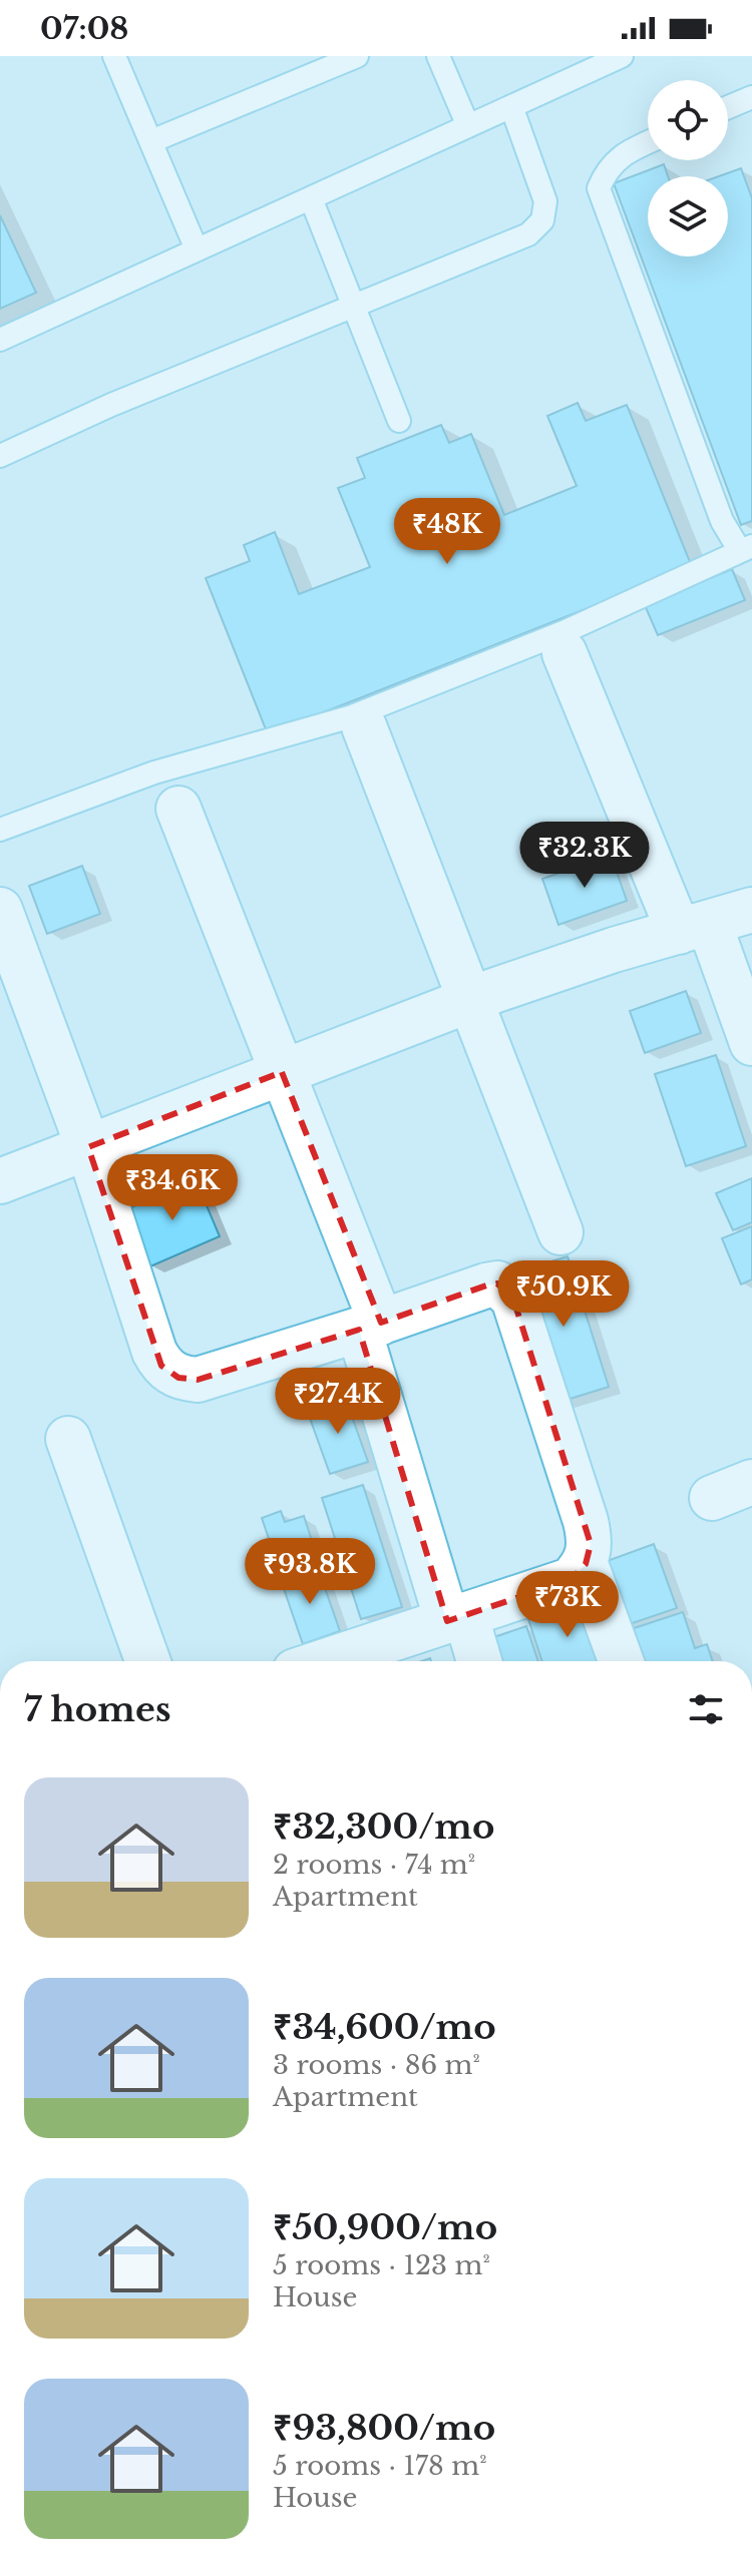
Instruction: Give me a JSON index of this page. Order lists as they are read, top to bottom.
{
  "page": {
    "status": "07:08",
    "price": [
      "₹48K",
      "₹32.3K",
      "₹34.6K",
      "₹50.9K",
      "₹27.4K",
      "₹93.8K",
      "₹73K"
    ],
    "heading": "7 homes",
    "list": [
      {
        "name": "₹32,300/mo",
        "note": "2 rooms · 74 m² · Apartment"
      },
      {
        "name": "₹34,600/mo",
        "note": "3 rooms · 86 m² · Apartment"
      },
      {
        "name": "₹50,900/mo",
        "note": "5 rooms · 123 m² · House"
      },
      {
        "name": "₹93,800/mo",
        "note": "5 rooms · 178 m² · House"
      }
    ]
  }
}
